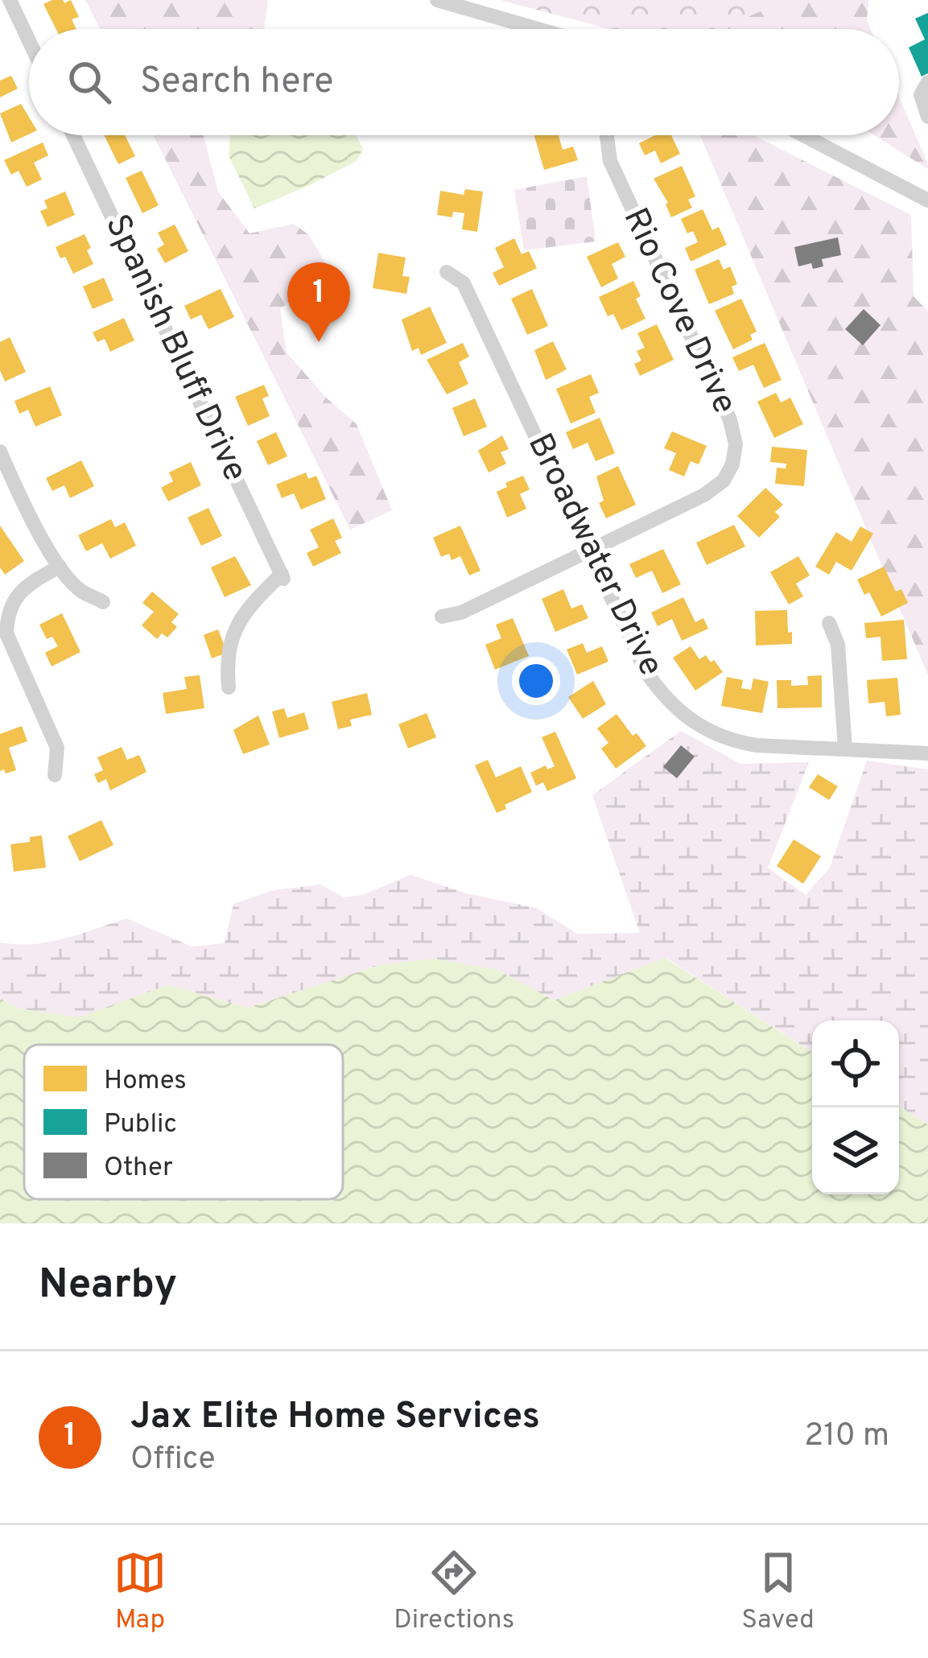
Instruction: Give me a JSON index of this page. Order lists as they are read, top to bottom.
{
  "streets": {
    "street": ["Rio Cove Drive", "Spanish Bluff Drive", "Broadwater Drive"]
  },
  "crossings": [
    ["Rio Cove Drive", "Broadwater Drive"]
  ],
  "legend": ["Homes", "Public", "Other"],
  "page": {
    "search": "Search here",
    "pins": "1",
    "heading": "Nearby",
    "list": [
      {
        "mark": "1",
        "name": "Jax Elite Home Services",
        "note": "Office",
        "value": "210 m"
      }
    ],
    "nav": ["Map", "Directions", "Saved"]
  }
}
